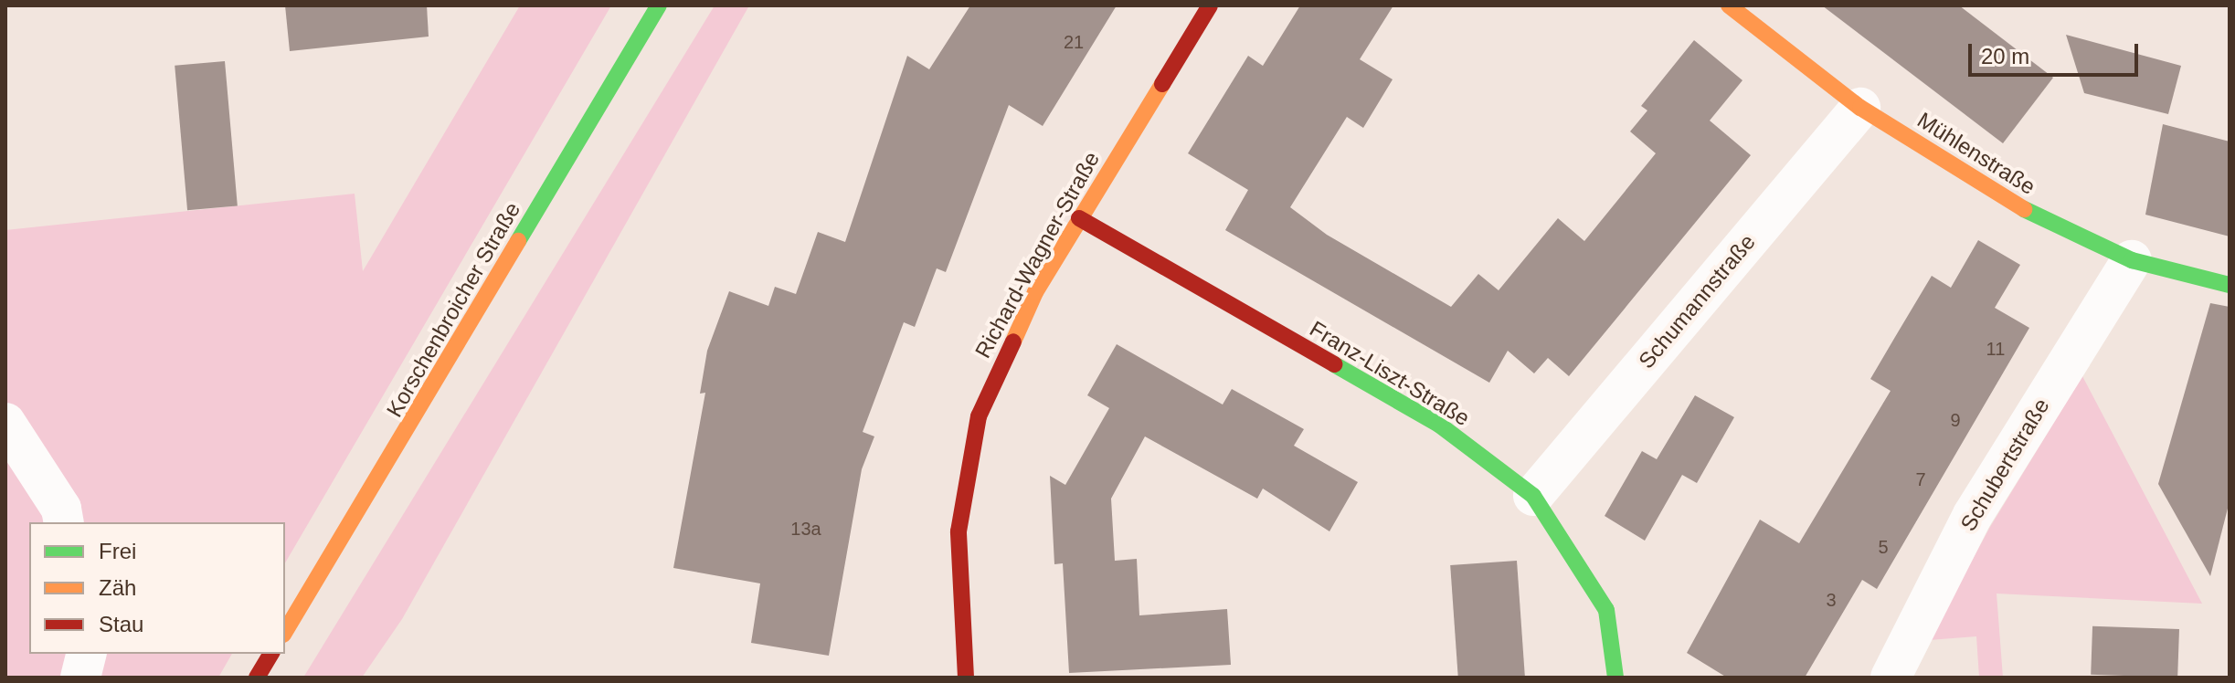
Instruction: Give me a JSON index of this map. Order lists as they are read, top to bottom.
{
  "streets": {
    "street": [
      "Mühlenstraße",
      "Richard-Wagner-Straße",
      "Schumannstraße",
      "Korschenbroicher Straße",
      "Franz-Liszt-Straße",
      "Schubertstraße"
    ]
  },
  "crossings": [
    ["Mühlenstraße", "Schumannstraße"],
    ["Mühlenstraße", "Schubertstraße"],
    ["Richard-Wagner-Straße", "Franz-Liszt-Straße"],
    ["Schumannstraße", "Franz-Liszt-Straße"]
  ],
  "house_numbers": [
    "21",
    "11",
    "9",
    "7",
    "13a",
    "5",
    "3"
  ],
  "legend": ["Frei", "Zäh", "Stau"],
  "scale_bar": "20 m"
}
